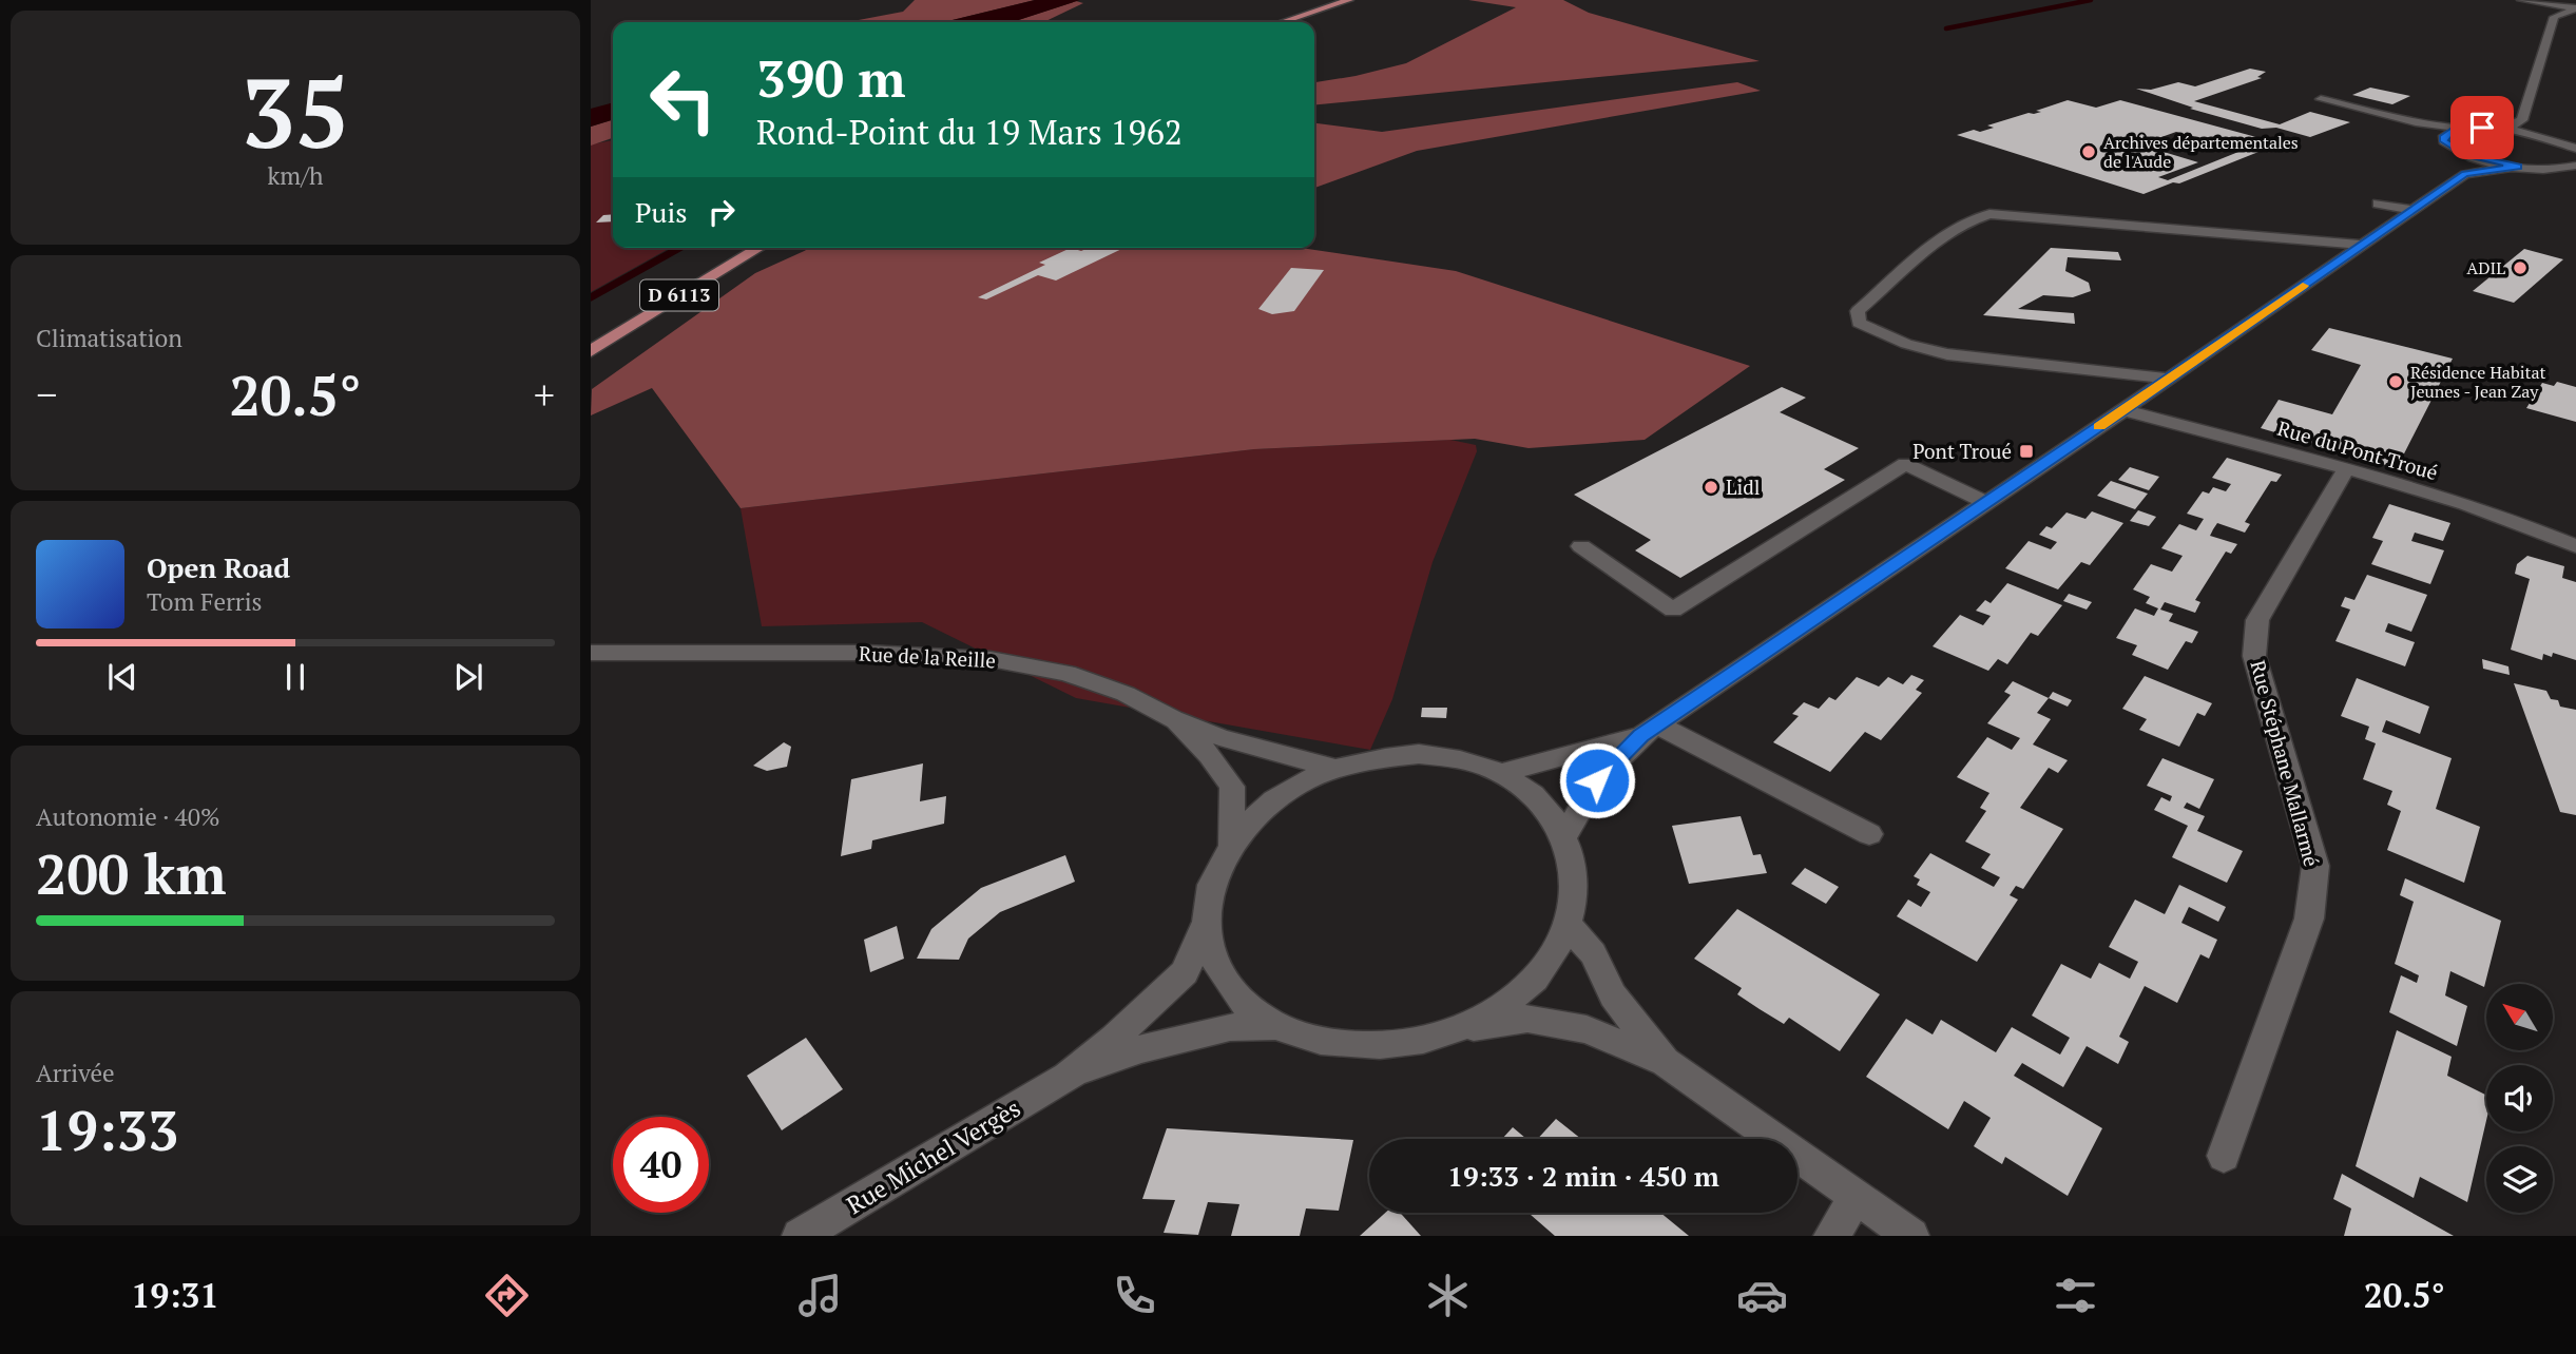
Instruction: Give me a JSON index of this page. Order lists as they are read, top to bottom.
{
  "streets": {
    "main road": ["D 6113"],
    "street": [
      "Rue du Pont Troué",
      "Rue de la Reille",
      "Rue Stéphane Mallarmé",
      "Rue Michel Vergès"
    ]
  },
  "crossings": [
    ["Rue du Pont Troué", "Rue Stéphane Mallarmé"]
  ],
  "places": {
    "other": [
      "Archives départementales de l'Aude",
      "ADIL",
      "Résidence Habitat Jeunes - Jean Zay",
      "Lidl"
    ],
    "transit": ["Pont Troué"]
  },
  "north": "top left",
  "page": {
    "tile": [
      ["35", "km/h"],
      "Climatisation",
      ["Autonomie · 40%", "200 km"],
      ["Arrivée", "19:33"]
    ],
    "turn": ["390 m", "Rond-Point du 19 Mars 1962"],
    "then": "Puis",
    "heat": ["−", "20.5°", "+"],
    "song": ["Open Road", "Tom Ferris"],
    "limit": "40",
    "trip": "19:33 · 2 min · 450 m",
    "tabs": ["19:31", "20.5°"]
  }
}
